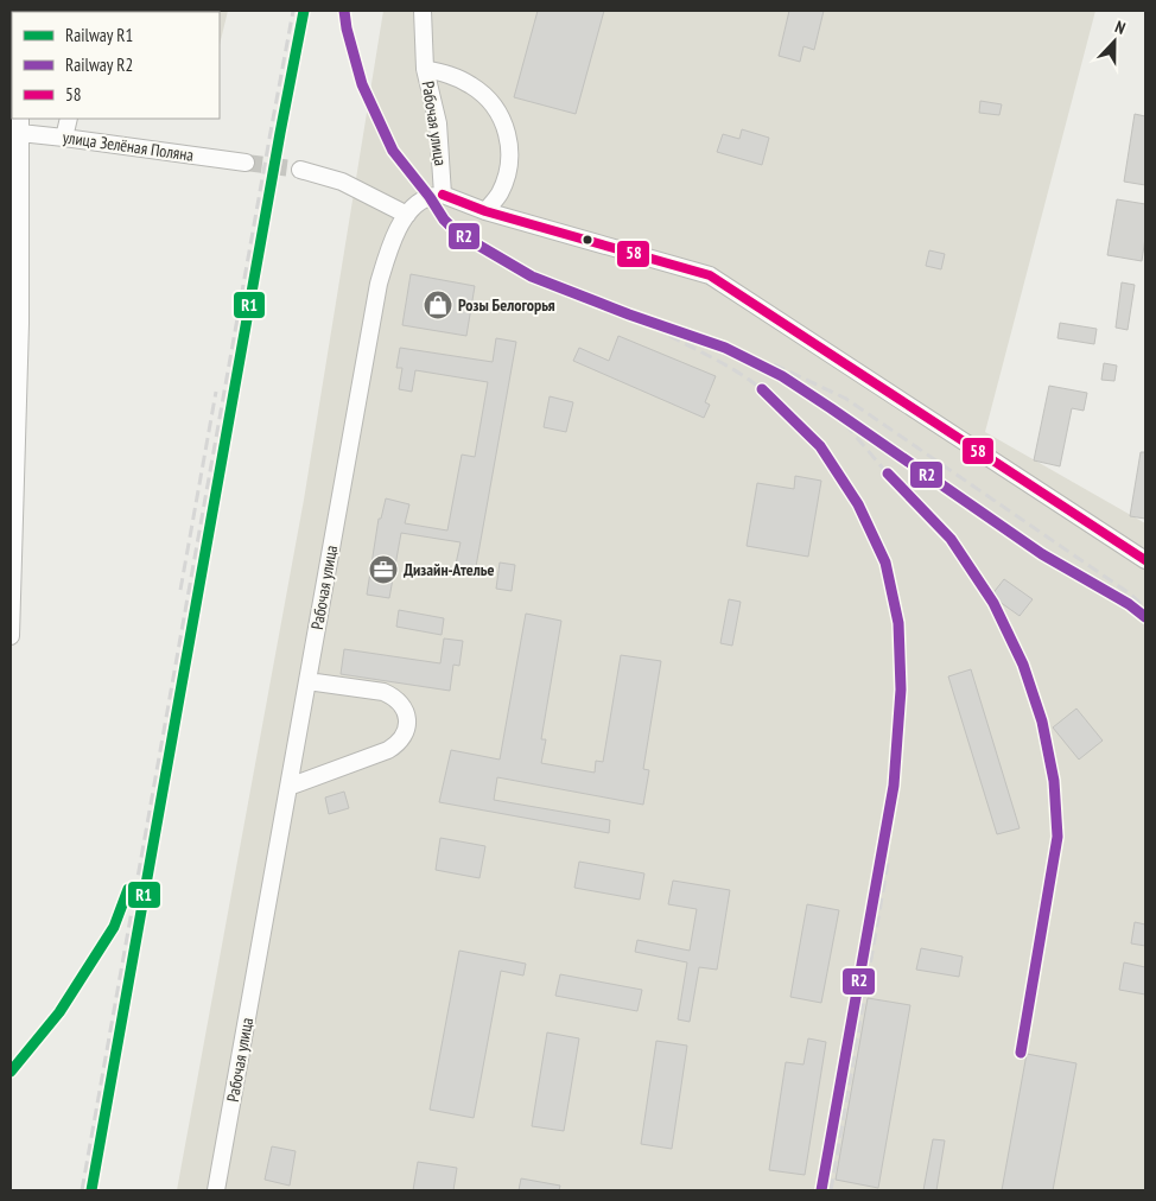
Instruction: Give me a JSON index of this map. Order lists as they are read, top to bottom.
{
  "streets": {
    "street": ["Рабочая улица", "улица Зелёная Поляна"]
  },
  "places": {
    "shop": ["Розы Белогорья"],
    "office": ["Дизайн-Ателье"]
  },
  "lines": ["rail line R1", "rail line R2", "transit line 58"],
  "legend": ["Railway R1", "Railway R2", "58"],
  "north": "top"
}
